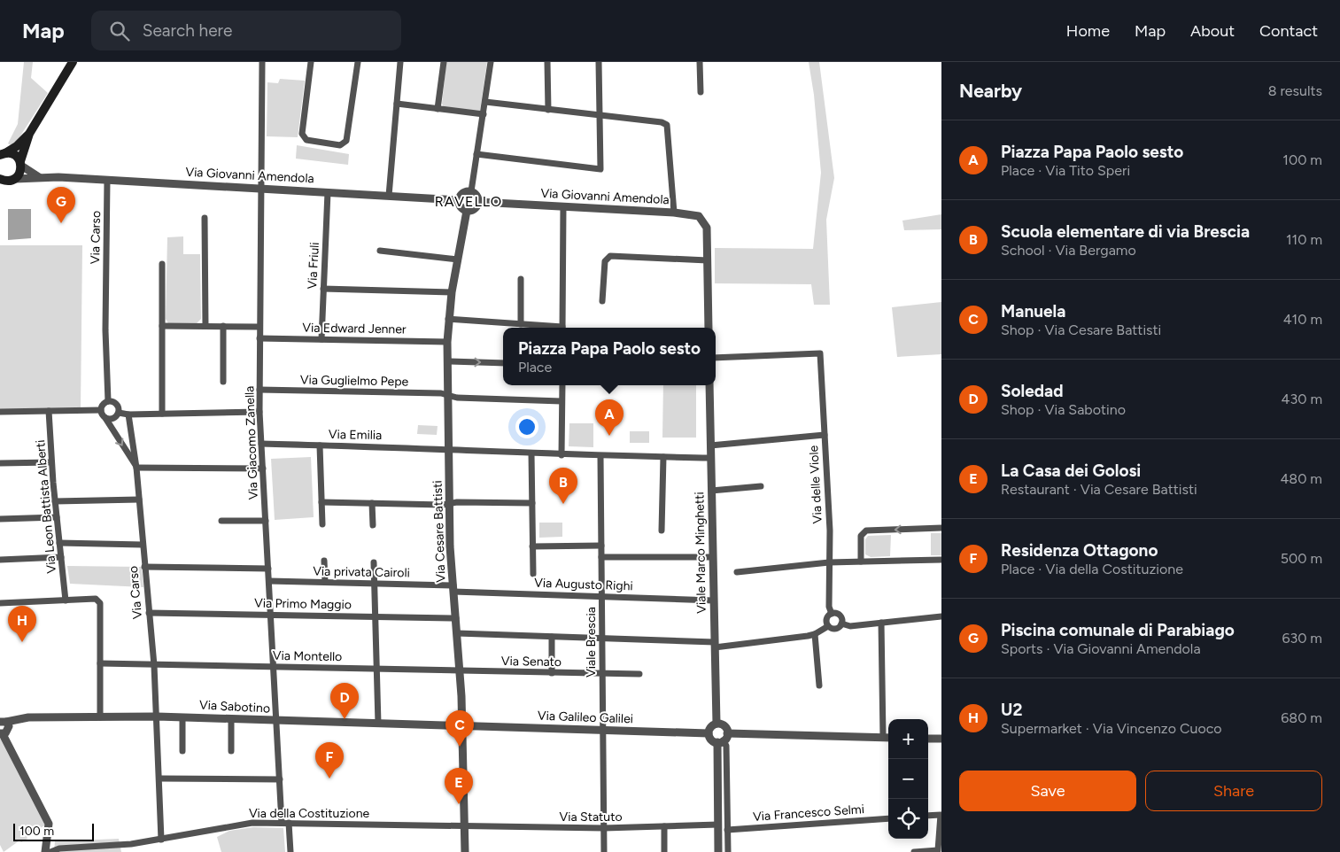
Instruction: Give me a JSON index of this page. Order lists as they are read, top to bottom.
{
  "streets": {
    "street": [
      "Via Giovanni Amendola",
      "Via Carso",
      "Via Friuli",
      "Via Edward Jenner",
      "Via Guglielmo Pepe",
      "Via Emilia",
      "Via Giacomo Zanella",
      "Via delle Viole",
      "Via Leon Battista Alberti",
      "Via Cesare Battisti",
      "Viale Marco Minghetti",
      "Via privata Cairoli",
      "Via Augusto Righi",
      "Via Primo Maggio",
      "Viale Brescia",
      "Via Montello",
      "Via Senato",
      "Via Sabotino",
      "Via Galileo Galilei",
      "Via della Costituzione",
      "Via Francesco Selmi",
      "Via Statuto"
    ]
  },
  "crossings": [
    ["Via Giovanni Amendola", "Via Carso"],
    ["Via Giovanni Amendola", "Via Friuli"],
    ["Via Giovanni Amendola", "Via Giacomo Zanella"],
    ["Via Giovanni Amendola", "Via Cesare Battisti"],
    ["Via Carso", "Via Primo Maggio"],
    ["Via Carso", "Via Montello"],
    ["Via Carso", "Via Sabotino"],
    ["Via Carso", "Via della Costituzione"],
    ["Via Friuli", "Via Edward Jenner"],
    ["Via Edward Jenner", "Via Giacomo Zanella"],
    ["Via Edward Jenner", "Via Cesare Battisti"],
    ["Via Guglielmo Pepe", "Via Giacomo Zanella"],
    ["Via Guglielmo Pepe", "Via Cesare Battisti"],
    ["Via Emilia", "Via Giacomo Zanella"],
    ["Via Emilia", "Via Cesare Battisti"],
    ["Via Emilia", "Viale Marco Minghetti"],
    ["Via Emilia", "Viale Brescia"],
    ["Via Giacomo Zanella", "Via privata Cairoli"],
    ["Via Giacomo Zanella", "Via Primo Maggio"],
    ["Via Giacomo Zanella", "Via Montello"],
    ["Via Giacomo Zanella", "Via Sabotino"],
    ["Via Giacomo Zanella", "Via della Costituzione"],
    ["Via Cesare Battisti", "Via privata Cairoli"],
    ["Via Cesare Battisti", "Via Augusto Righi"],
    ["Via Cesare Battisti", "Via Primo Maggio"],
    ["Via Cesare Battisti", "Via Montello"],
    ["Via Cesare Battisti", "Via Senato"],
    ["Via Cesare Battisti", "Via Sabotino"],
    ["Via Cesare Battisti", "Via Galileo Galilei"],
    ["Via Cesare Battisti", "Via della Costituzione"],
    ["Via Cesare Battisti", "Via Statuto"],
    ["Viale Marco Minghetti", "Via Augusto Righi"],
    ["Viale Marco Minghetti", "Via Galileo Galilei"],
    ["Via privata Cairoli", "Via Augusto Righi"],
    ["Via Augusto Righi", "Viale Brescia"],
    ["Viale Brescia", "Via Senato"],
    ["Viale Brescia", "Via Galileo Galilei"],
    ["Viale Brescia", "Via Statuto"],
    ["Via Montello", "Via Senato"],
    ["Via Sabotino", "Via Galileo Galilei"],
    ["Via della Costituzione", "Via Statuto"]
  ],
  "districts": ["RAVELLO"],
  "scale_bar": "100 m",
  "page": {
    "header": "Map",
    "search": "Search here",
    "nav": [
      "Home",
      "Map",
      "About",
      "Contact"
    ],
    "heading": ["Nearby", "8 results"],
    "list": [
      {
        "mark": "A",
        "name": "Piazza Papa Paolo sesto",
        "note": "Place · Via Tito Speri",
        "value": "100 m"
      },
      {
        "mark": "B",
        "name": "Scuola elementare di via Brescia",
        "note": "School · Via Bergamo",
        "value": "110 m"
      },
      {
        "mark": "C",
        "name": "Manuela",
        "note": "Shop · Via Cesare Battisti",
        "value": "410 m"
      },
      {
        "mark": "D",
        "name": "Soledad",
        "note": "Shop · Via Sabotino",
        "value": "430 m"
      },
      {
        "mark": "E",
        "name": "La Casa dei Golosi",
        "note": "Restaurant · Via Cesare Battisti",
        "value": "480 m"
      },
      {
        "mark": "F",
        "name": "Residenza Ottagono",
        "note": "Place · Via della Costituzione",
        "value": "500 m"
      },
      {
        "mark": "G",
        "name": "Piscina comunale di Parabiago",
        "note": "Sports · Via Giovanni Amendola",
        "value": "630 m"
      },
      {
        "mark": "H",
        "name": "U2",
        "note": "Supermarket · Via Vincenzo Cuoco",
        "value": "680 m"
      }
    ],
    "pins": [
      "G",
      "A",
      "B",
      "H",
      "D",
      "C",
      "F",
      "E"
    ],
    "popup": ["Piazza Papa Paolo sesto", "Place"],
    "map_buttons": ["+", "−"],
    "buttons": ["Save", "Share"],
    "scale": "100 m"
  }
}
